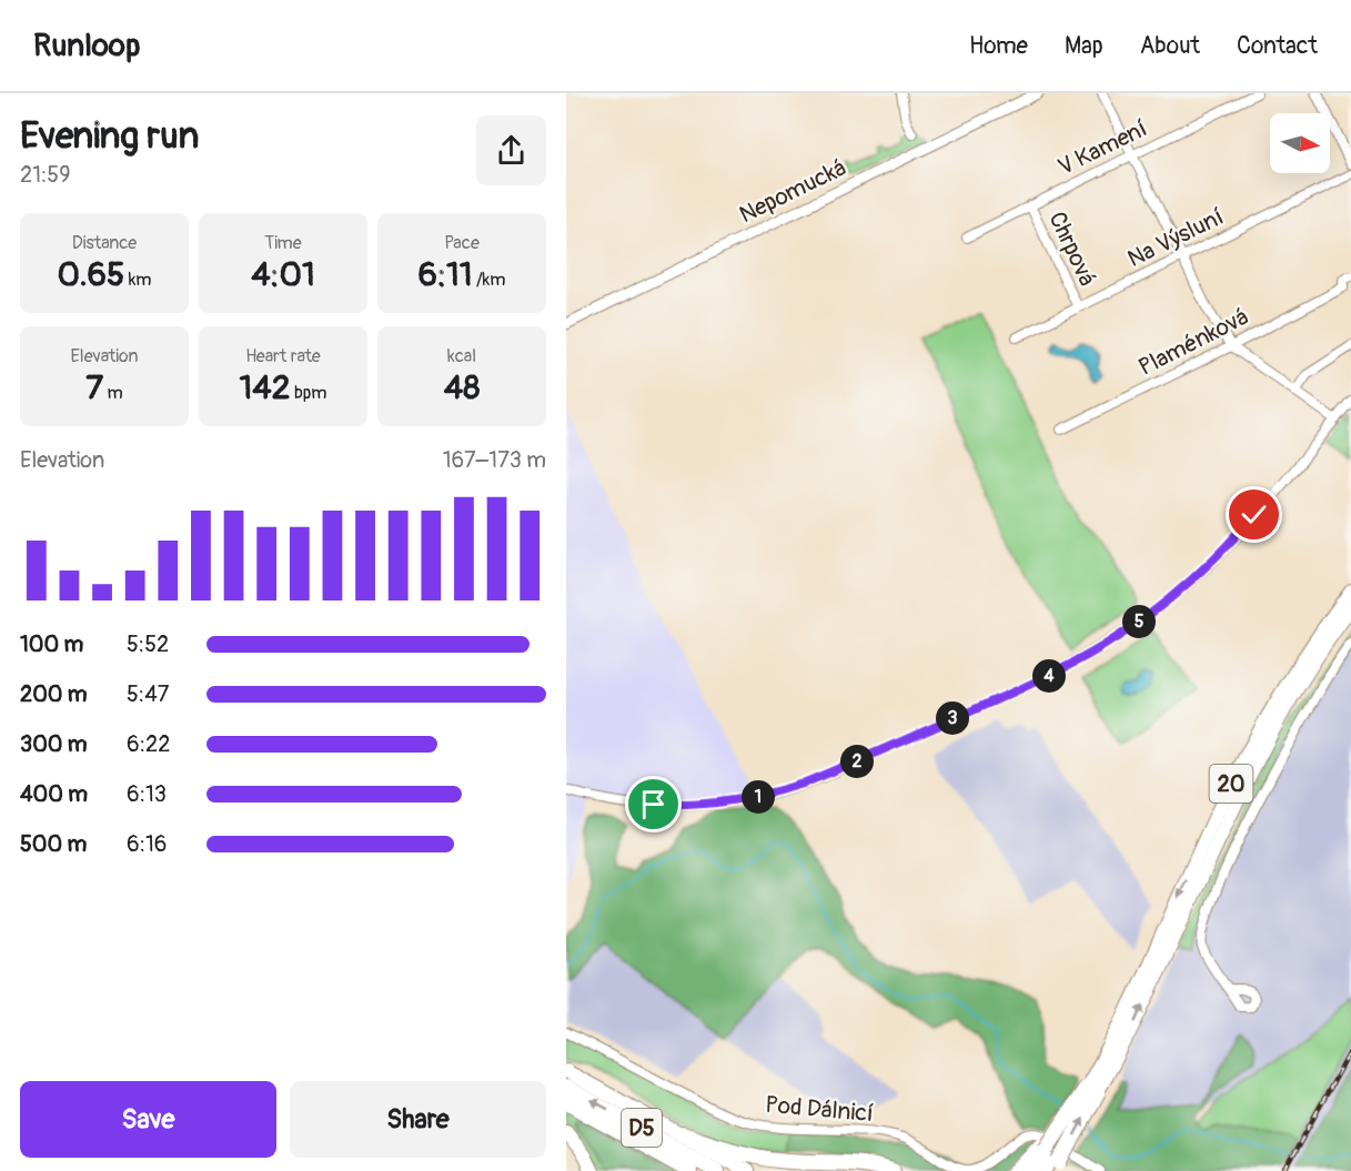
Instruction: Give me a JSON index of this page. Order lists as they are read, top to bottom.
{
  "streets": {
    "highway": ["20", "D5"],
    "street": [
      "V Kamení",
      "Nepomucká",
      "Na Výsluní",
      "Chrpová",
      "Plaménková",
      "Pod Dálnicí"
    ]
  },
  "crossings": [
    ["V Kamení", "Chrpová"],
    ["Na Výsluní", "Chrpová"]
  ],
  "north": "right",
  "page": {
    "header": "Runloop",
    "nav": [
      "Home",
      "Map",
      "About",
      "Contact"
    ],
    "heading": ["Evening run", "21:59"],
    "stats": [
      ["Distance", "0.65 km"],
      ["Time", "4:01"],
      ["Pace", "6:11 /km"],
      ["Elevation", "7 m"],
      ["Heart rate", "142 bpm"],
      ["kcal", "48"]
    ],
    "chart": ["Elevation", "167–173 m"],
    "pins": [
      "5",
      "4",
      "3",
      "2",
      "1"
    ],
    "list": [
      {
        "name": "100 m",
        "note": "5:52"
      },
      {
        "name": "200 m",
        "note": "5:47"
      },
      {
        "name": "300 m",
        "note": "6:22"
      },
      {
        "name": "400 m",
        "note": "6:13"
      },
      {
        "name": "500 m",
        "note": "6:16"
      }
    ],
    "buttons": ["Save", "Share"]
  }
}
